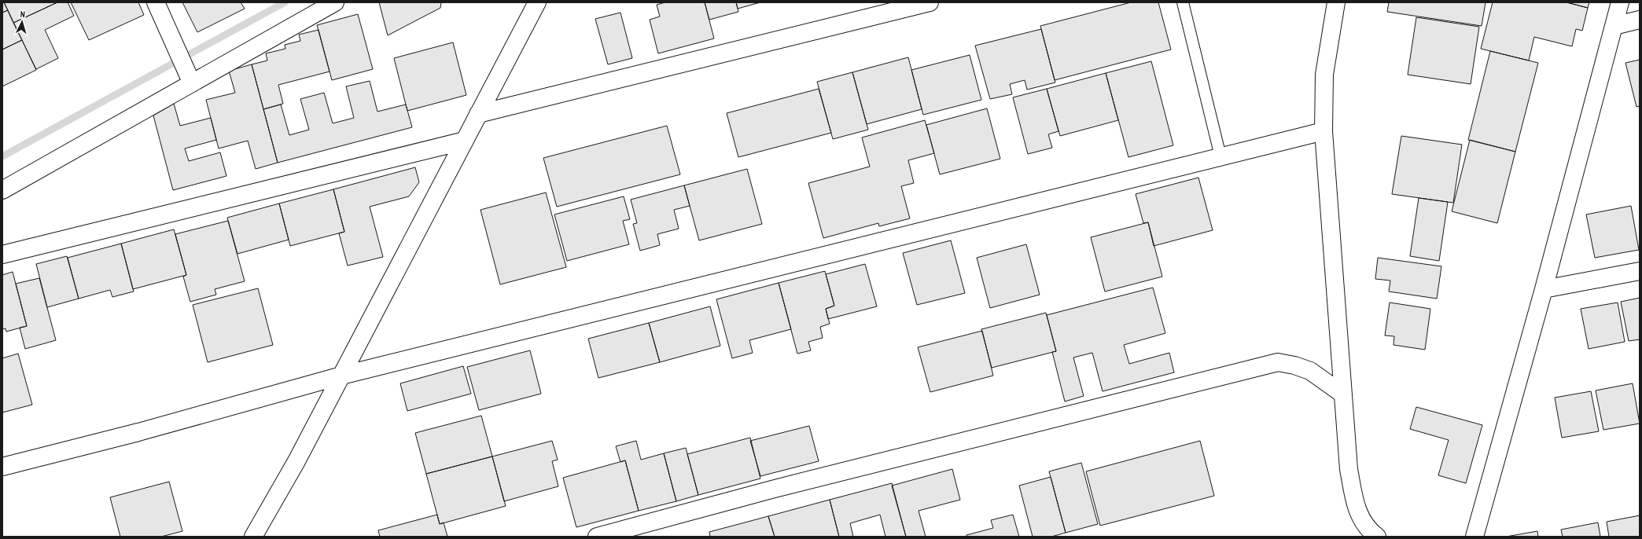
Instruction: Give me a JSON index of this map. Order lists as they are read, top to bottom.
{
  "north": "top"
}
